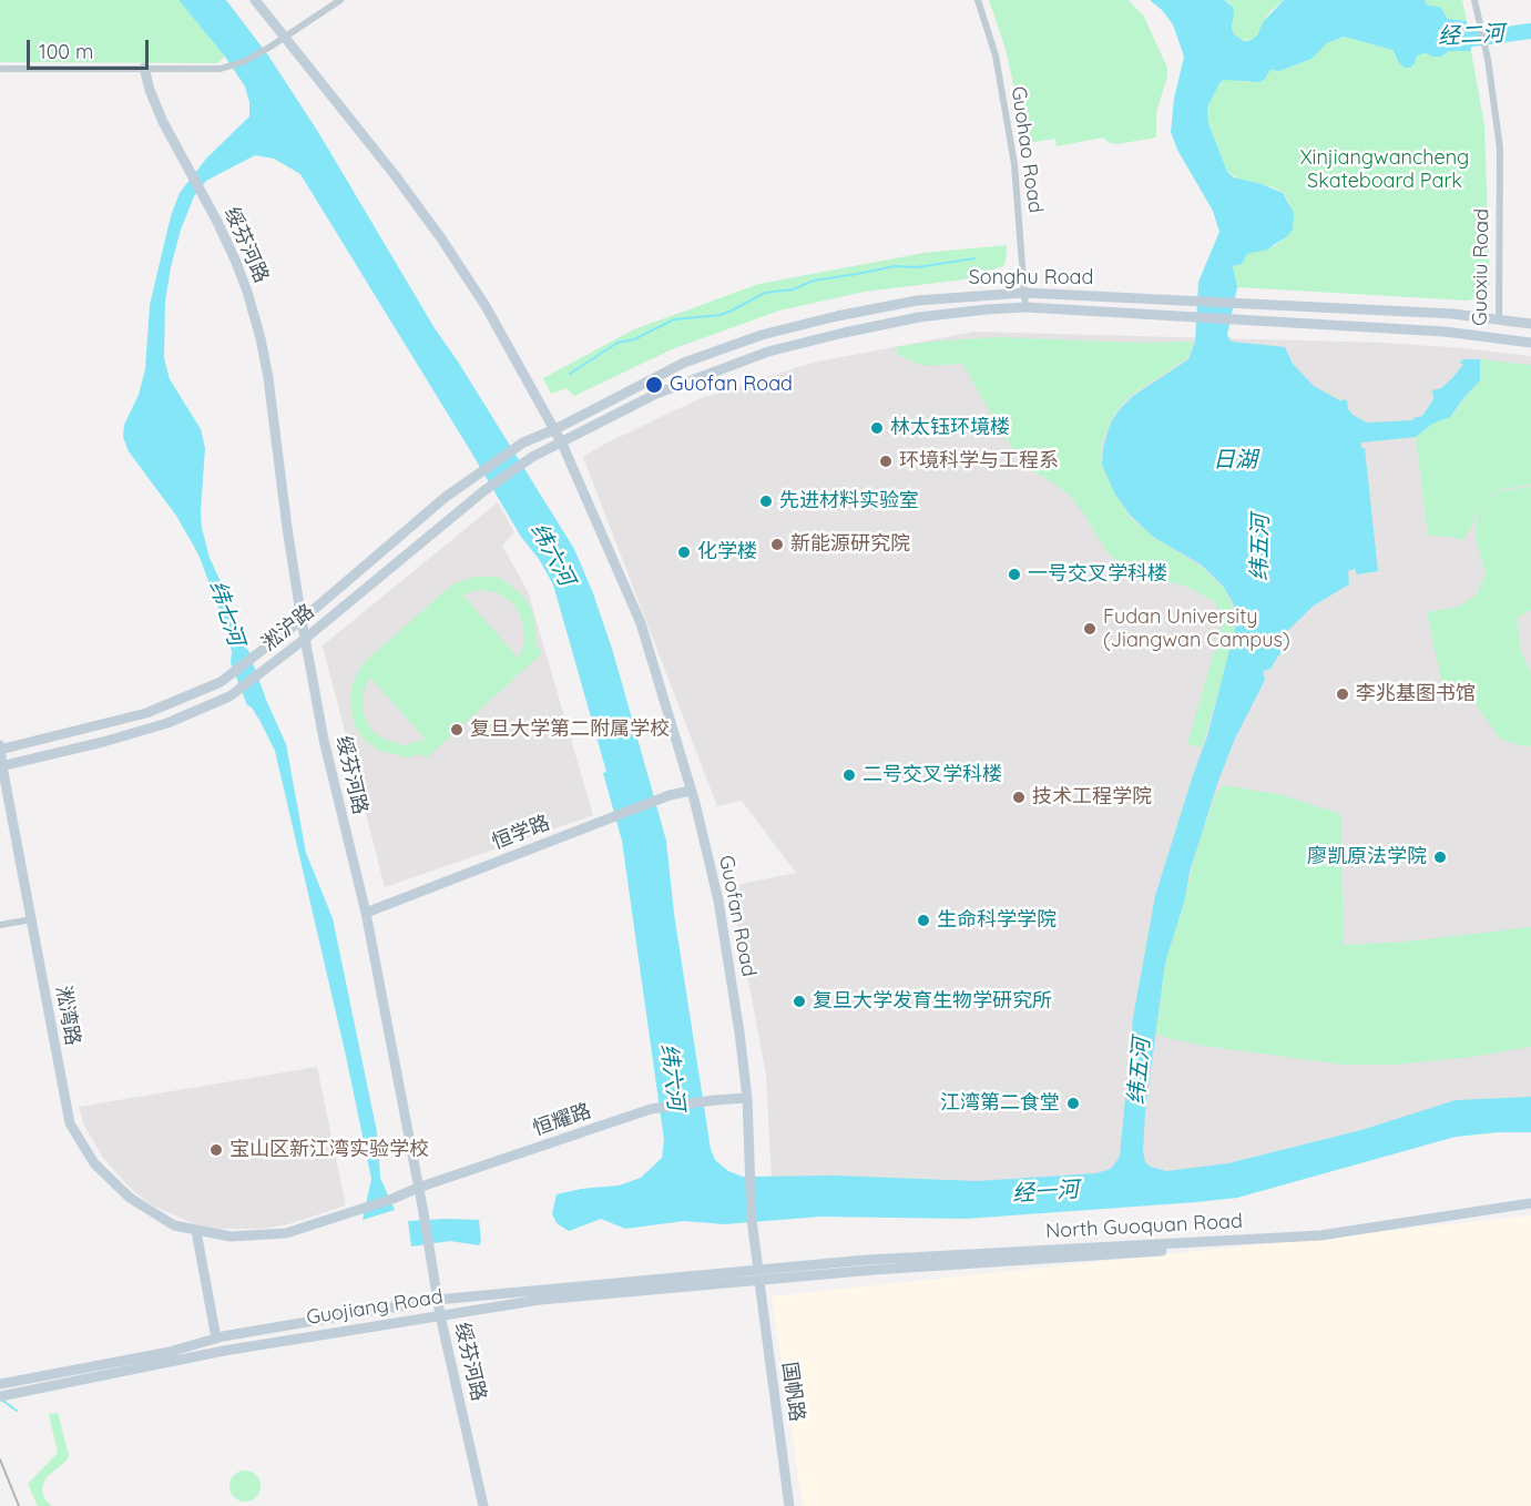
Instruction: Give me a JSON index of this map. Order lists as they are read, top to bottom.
{
  "streets": {
    "main road": [
      "绥芬河路",
      "Guoxiu Road",
      "Songhu Road",
      "淞沪路",
      "恒学路",
      "Guofan Road",
      "淞湾路",
      "恒耀路",
      "North Guoquan Road",
      "Guojiang Road",
      "国帆路"
    ],
    "street": ["Guohao Road"]
  },
  "crossings": [
    ["Guohao Road", "Songhu Road"],
    ["绥芬河路", "淞沪路"],
    ["绥芬河路", "恒学路"],
    ["绥芬河路", "恒耀路"],
    ["绥芬河路", "Guojiang Road"],
    ["Guoxiu Road", "Songhu Road"],
    ["Songhu Road", "淞沪路"],
    ["Songhu Road", "Guofan Road"],
    ["淞沪路", "Guofan Road"],
    ["淞沪路", "淞湾路"],
    ["恒学路", "Guofan Road"],
    ["Guofan Road", "恒耀路"],
    ["Guofan Road", "North Guoquan Road"],
    ["Guofan Road", "Guojiang Road"],
    ["Guofan Road", "国帆路"],
    ["淞湾路", "恒耀路"],
    ["North Guoquan Road", "Guojiang Road"],
    ["North Guoquan Road", "国帆路"],
    ["Guojiang Road", "国帆路"]
  ],
  "water": [
    "经二河",
    "日湖",
    "纬五河",
    "纬六河",
    "纬七河",
    "经一河"
  ],
  "parks": ["Xinjiangwancheng Skateboard Park"],
  "places": [
    "Guofan Road",
    "林太钰环境楼",
    "环境科学与工程系",
    "先进材料实验室",
    "新能源研究院",
    "化学楼",
    "一号交叉学科楼",
    "Fudan University (Jiangwan Campus)",
    "李兆基图书馆",
    "复旦大学第二附属学校",
    "二号交叉学科楼",
    "技术工程学院",
    "廖凯原法学院",
    "生命科学学院",
    "复旦大学发育生物学研究所",
    "江湾第二食堂",
    "宝山区新江湾实验学校"
  ],
  "scale_bar": "100 m"
}
